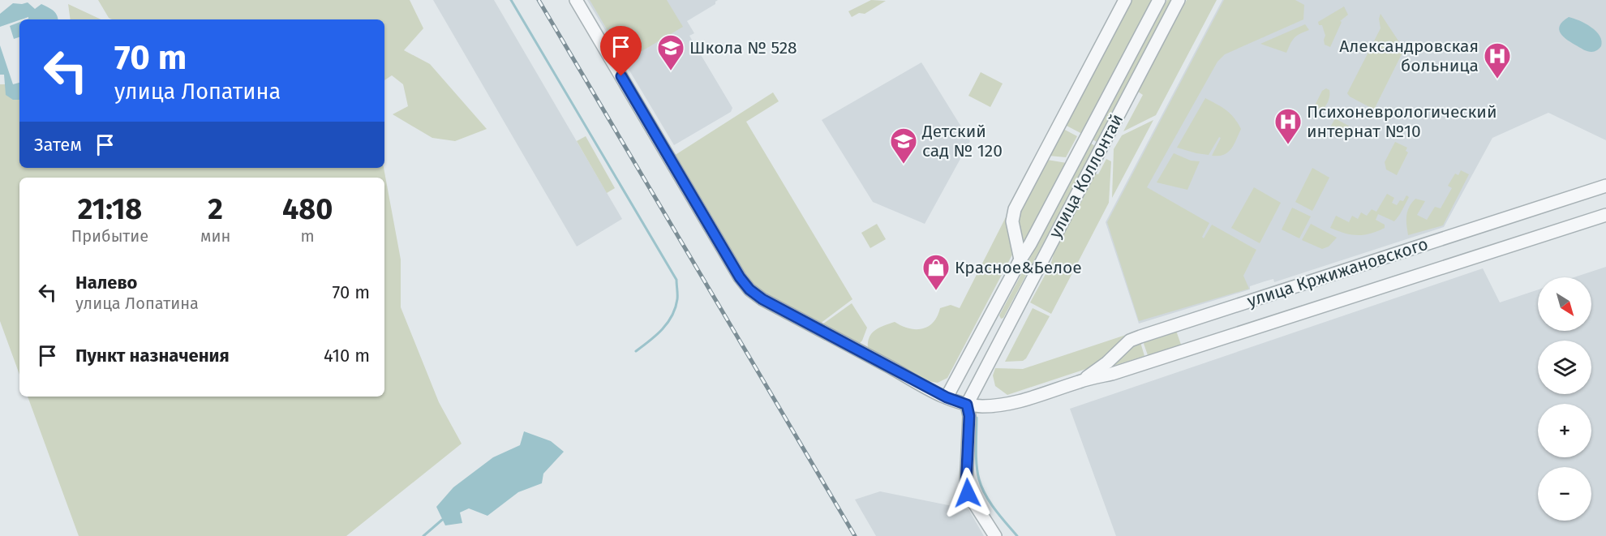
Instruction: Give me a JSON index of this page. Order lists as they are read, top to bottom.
{
  "streets": {
    "street": ["улица Коллонтай", "улица Кржижановского"]
  },
  "crossings": [
    ["улица Коллонтай", "улица Кржижановского"]
  ],
  "places": {
    "school or university": ["Школа № 528", "Детский сад № 120"],
    "hospital": ["Александровская больница", "Психоневрологический интернат №10"],
    "shop": ["Красное&Белое"]
  },
  "north": "bottom right",
  "page": {
    "turn": ["70 m", "улица Лопатина"],
    "then": "Затем",
    "eta": [
      "21:18",
      "Прибытие",
      "2",
      "мин",
      "480",
      "m"
    ],
    "list": [
      {
        "name": "Налево",
        "note": "улица Лопатина",
        "value": "70 m"
      },
      {
        "name": "Пункт назначения",
        "value": "410 m"
      }
    ],
    "map_buttons": ["+", "−"]
  }
}
